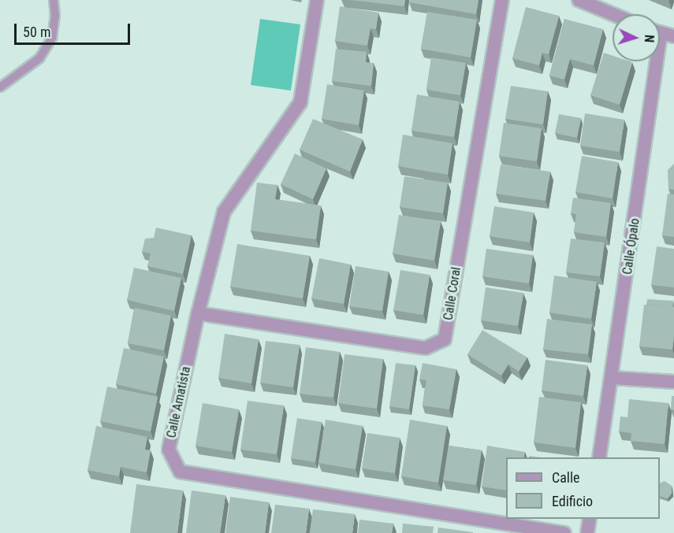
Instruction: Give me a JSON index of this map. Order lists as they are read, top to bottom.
{
  "streets": {
    "street": ["Calle Ópalo", "Calle Coral", "Calle Amatista"]
  },
  "crossings": [
    ["Calle Coral", "Calle Amatista"]
  ],
  "legend": ["Calle", "Edificio"],
  "scale_bar": "50 m",
  "north": "right"
}
